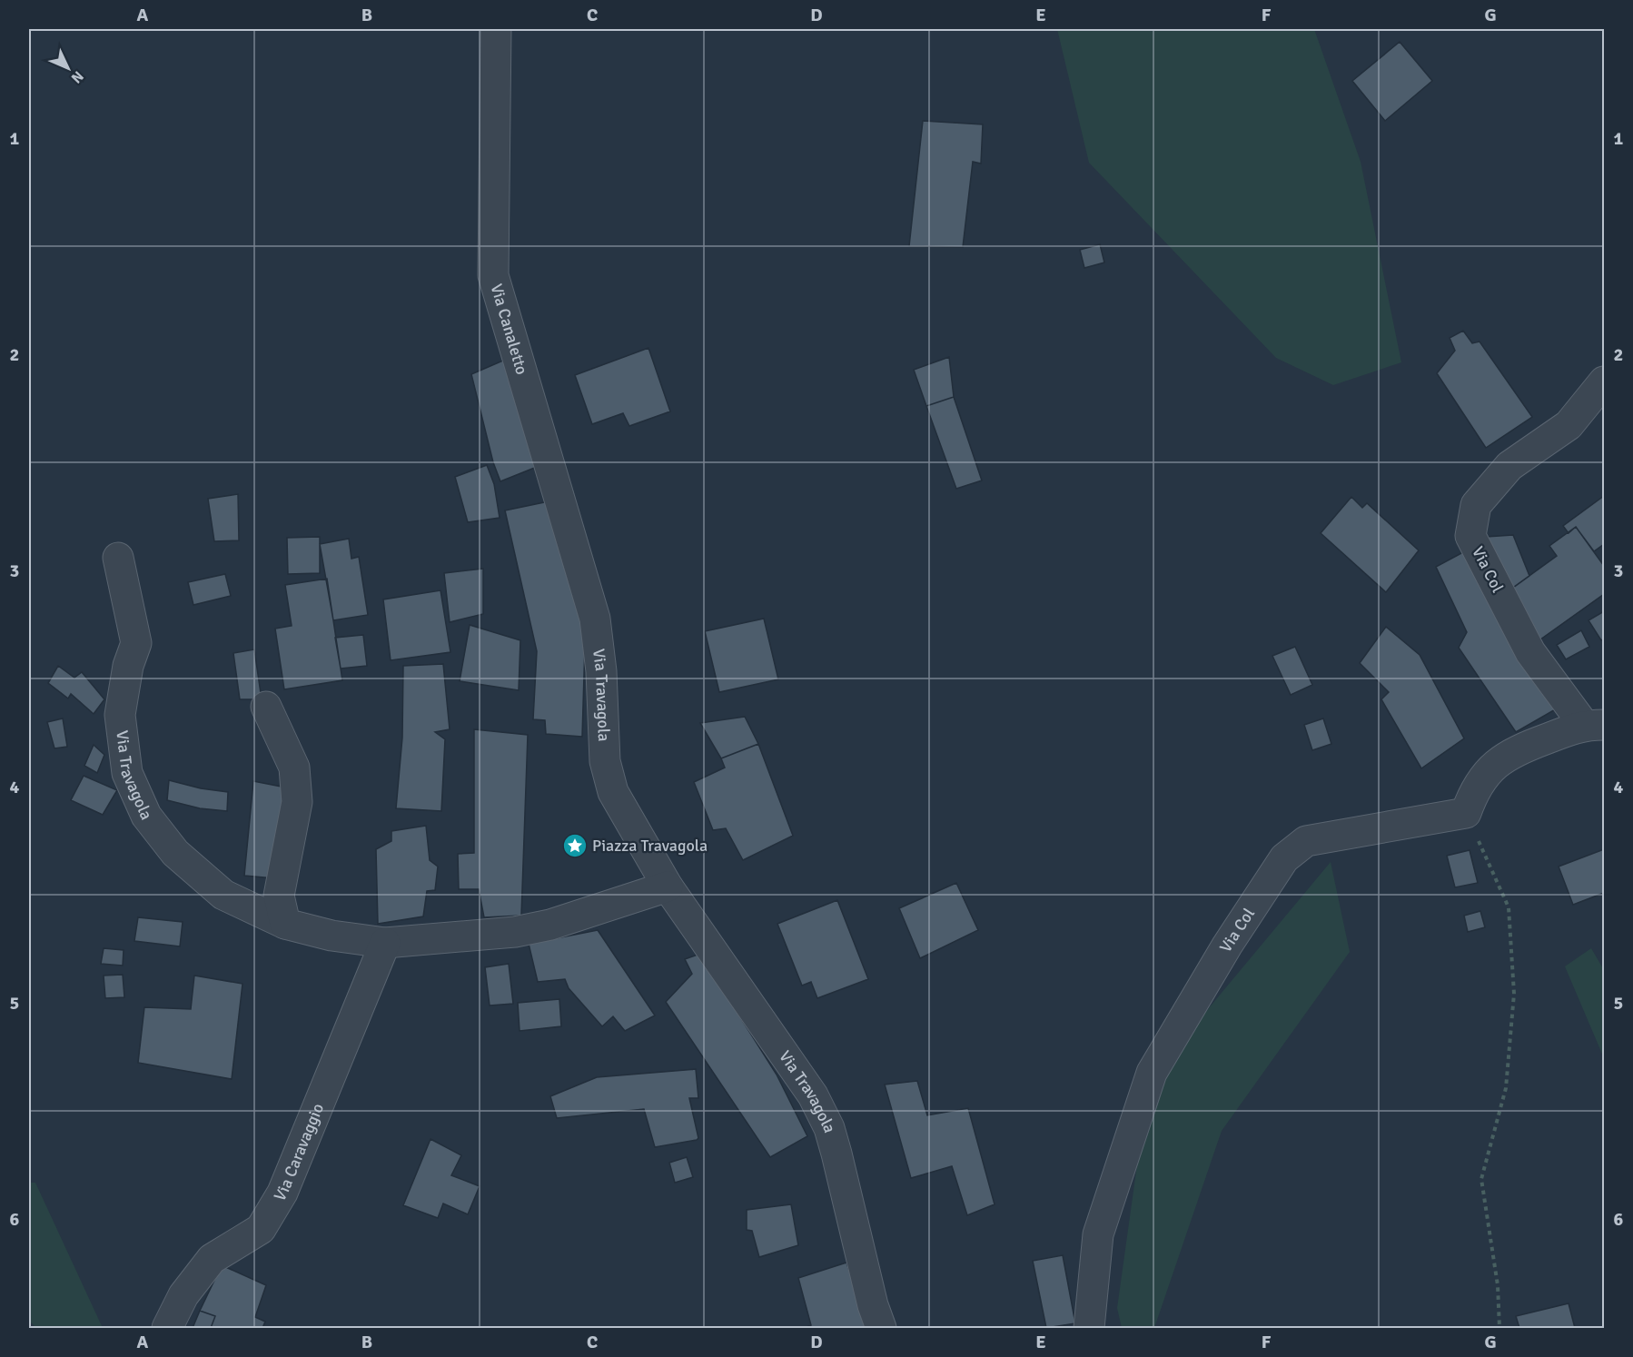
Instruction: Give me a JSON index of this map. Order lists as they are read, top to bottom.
{
  "streets": {
    "street": [
      "Via Canaletto",
      "Via Col",
      "Via Travagola",
      "Via Caravaggio"
    ]
  },
  "crossings": [
    ["Via Canaletto", "Via Travagola"],
    ["Via Travagola", "Via Caravaggio"]
  ],
  "places": {
    "place": ["Piazza Travagola"]
  },
  "north": "bottom right",
  "grid": {
    "columns": [
      "A",
      "B",
      "C",
      "D",
      "E",
      "F",
      "G"
    ],
    "rows": [
      "1",
      "2",
      "3",
      "4",
      "5",
      "6"
    ]
  }
}
